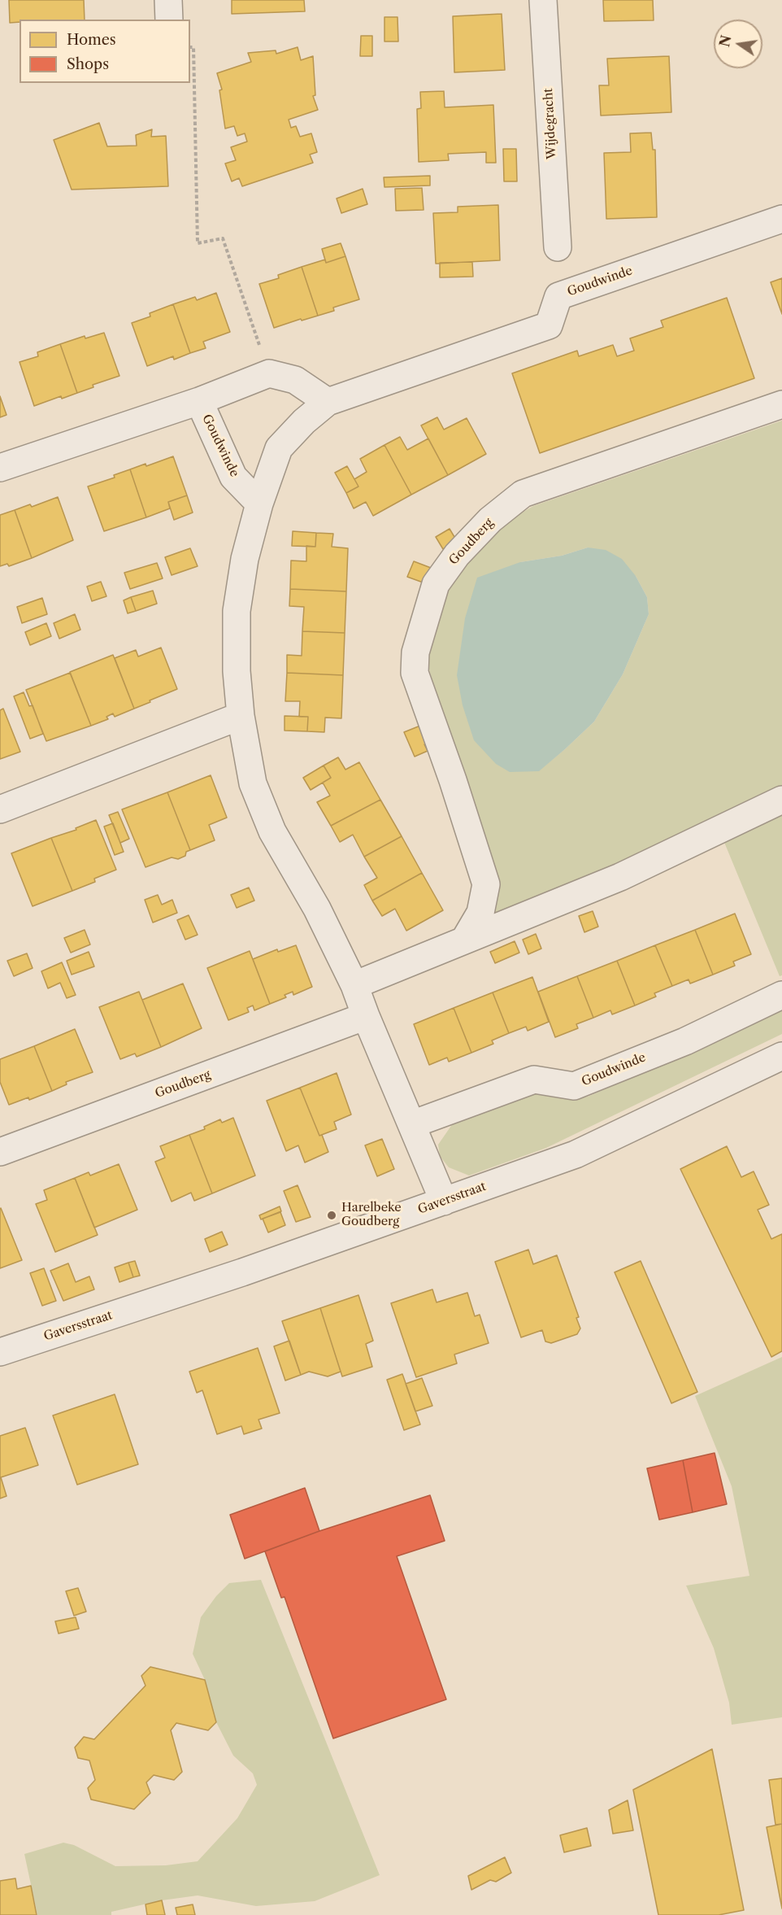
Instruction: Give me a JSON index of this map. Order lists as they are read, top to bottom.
{
  "streets": {
    "street": [
      "Wijdegracht",
      "Goudwinde",
      "Goudberg",
      "Gaversstraat"
    ]
  },
  "places": ["Harelbeke Goudberg"],
  "legend": ["Homes", "Shops"],
  "north": "left"
}
